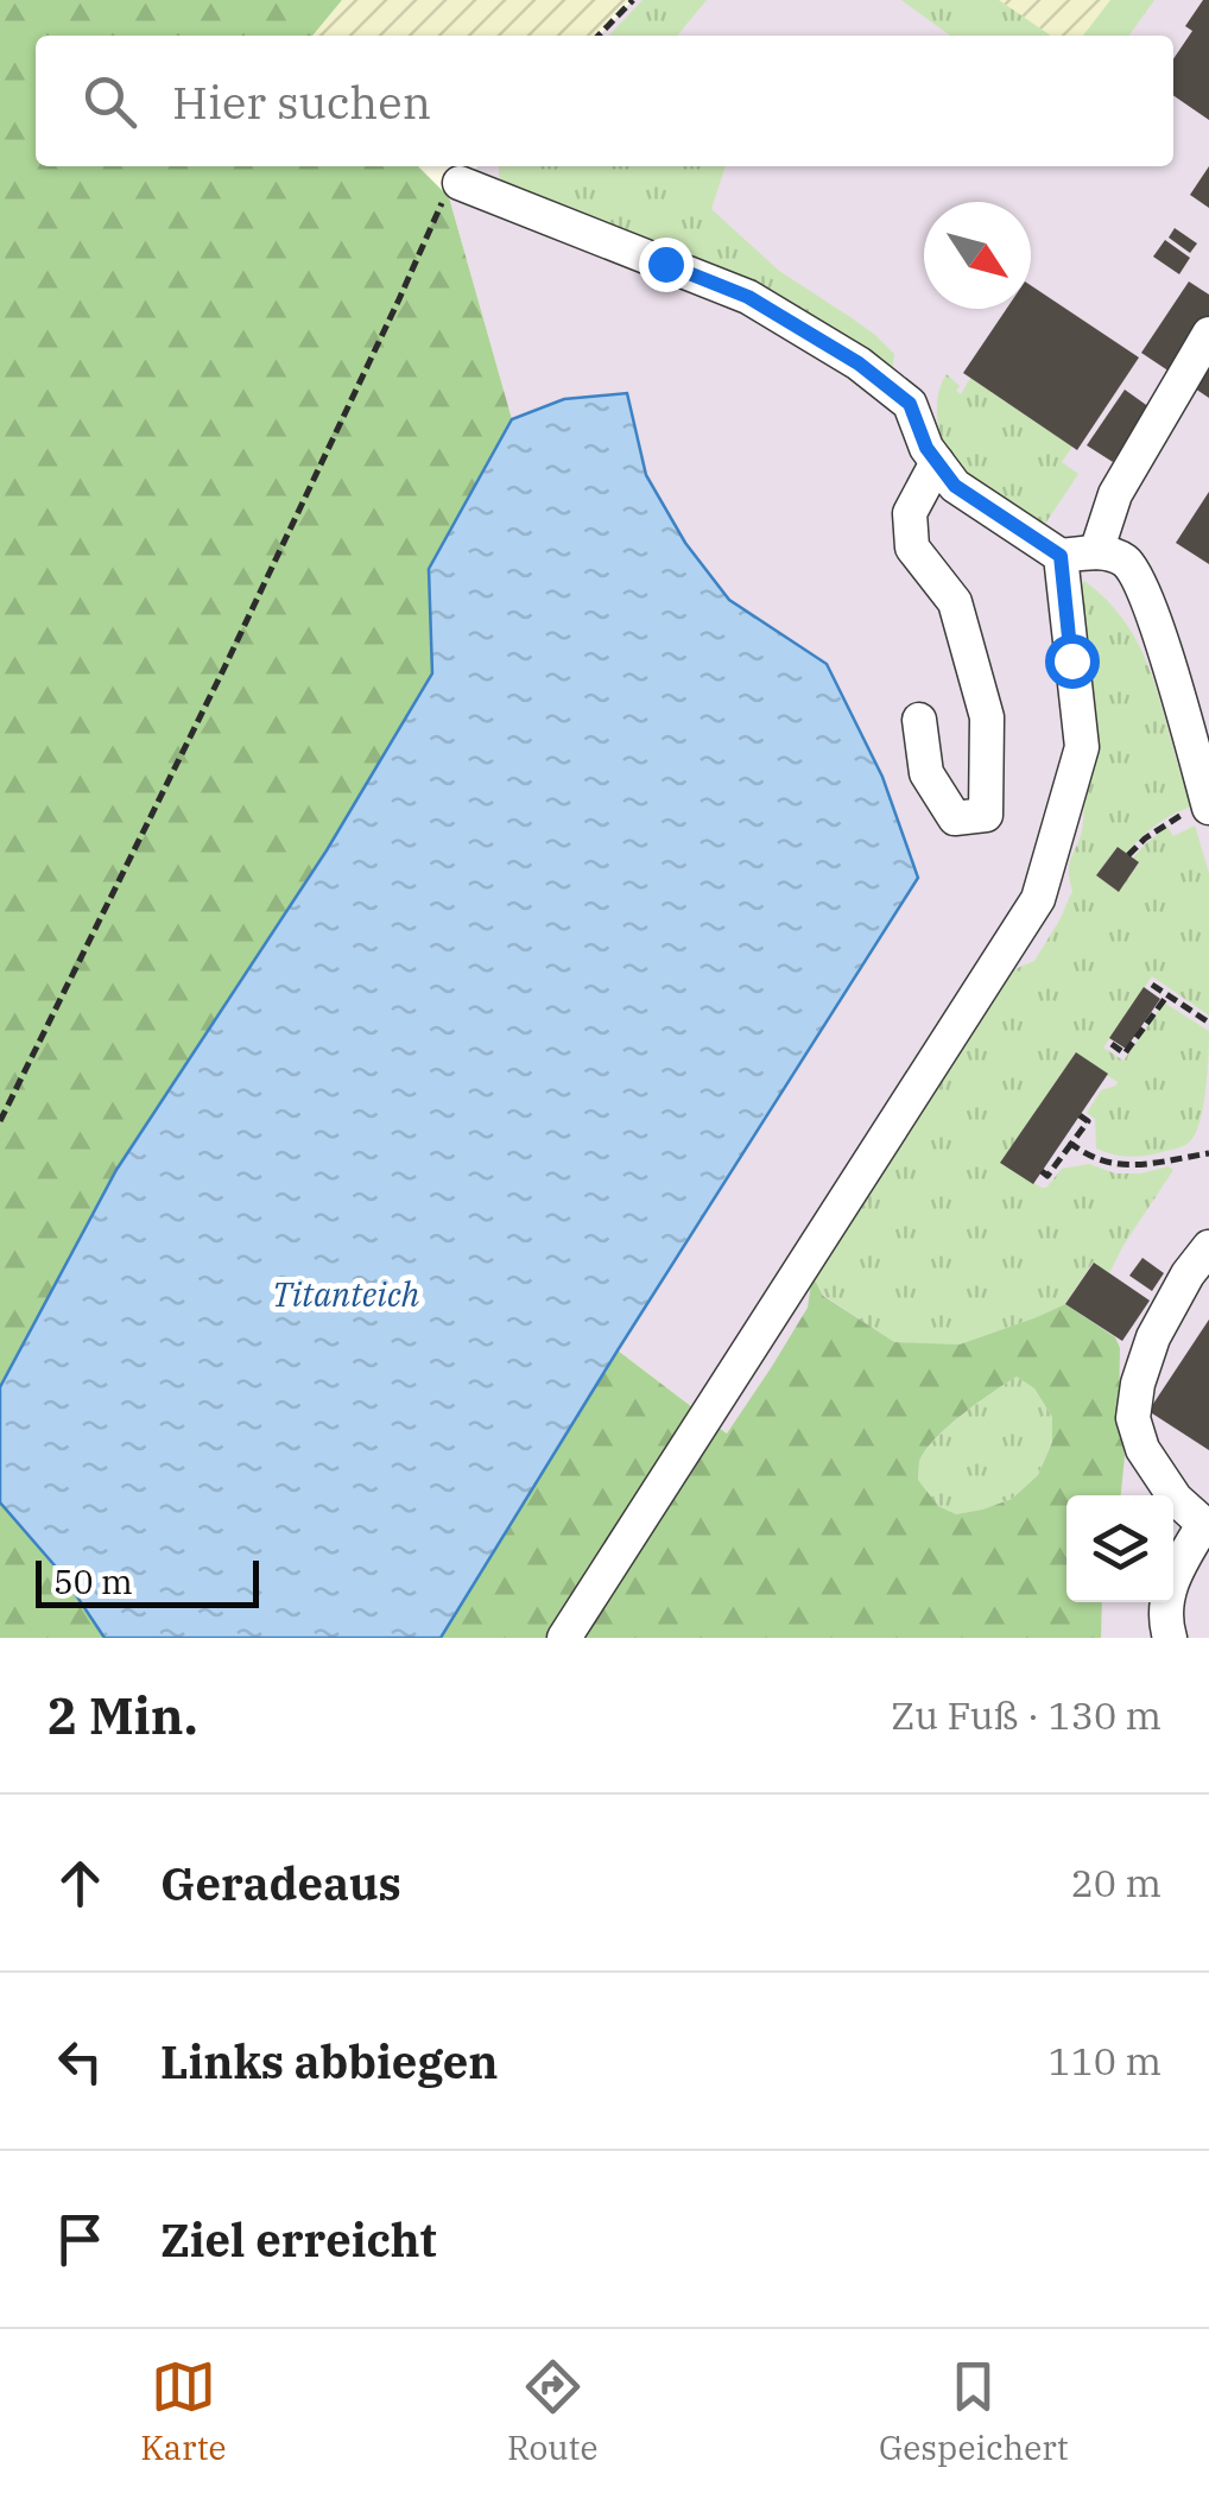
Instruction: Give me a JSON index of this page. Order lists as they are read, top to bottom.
{
  "water": ["Titanteich"],
  "scale_bar": "50 m",
  "north": "bottom right",
  "page": {
    "search": "Hier suchen",
    "scale": "50 m",
    "heading": ["2 Min.", "Zu Fuß · 130 m"],
    "list": [
      ["Geradeaus", "20 m"],
      ["Links abbiegen", "110 m"],
      "Ziel erreicht"
    ],
    "nav": ["Karte", "Route", "Gespeichert"]
  }
}
